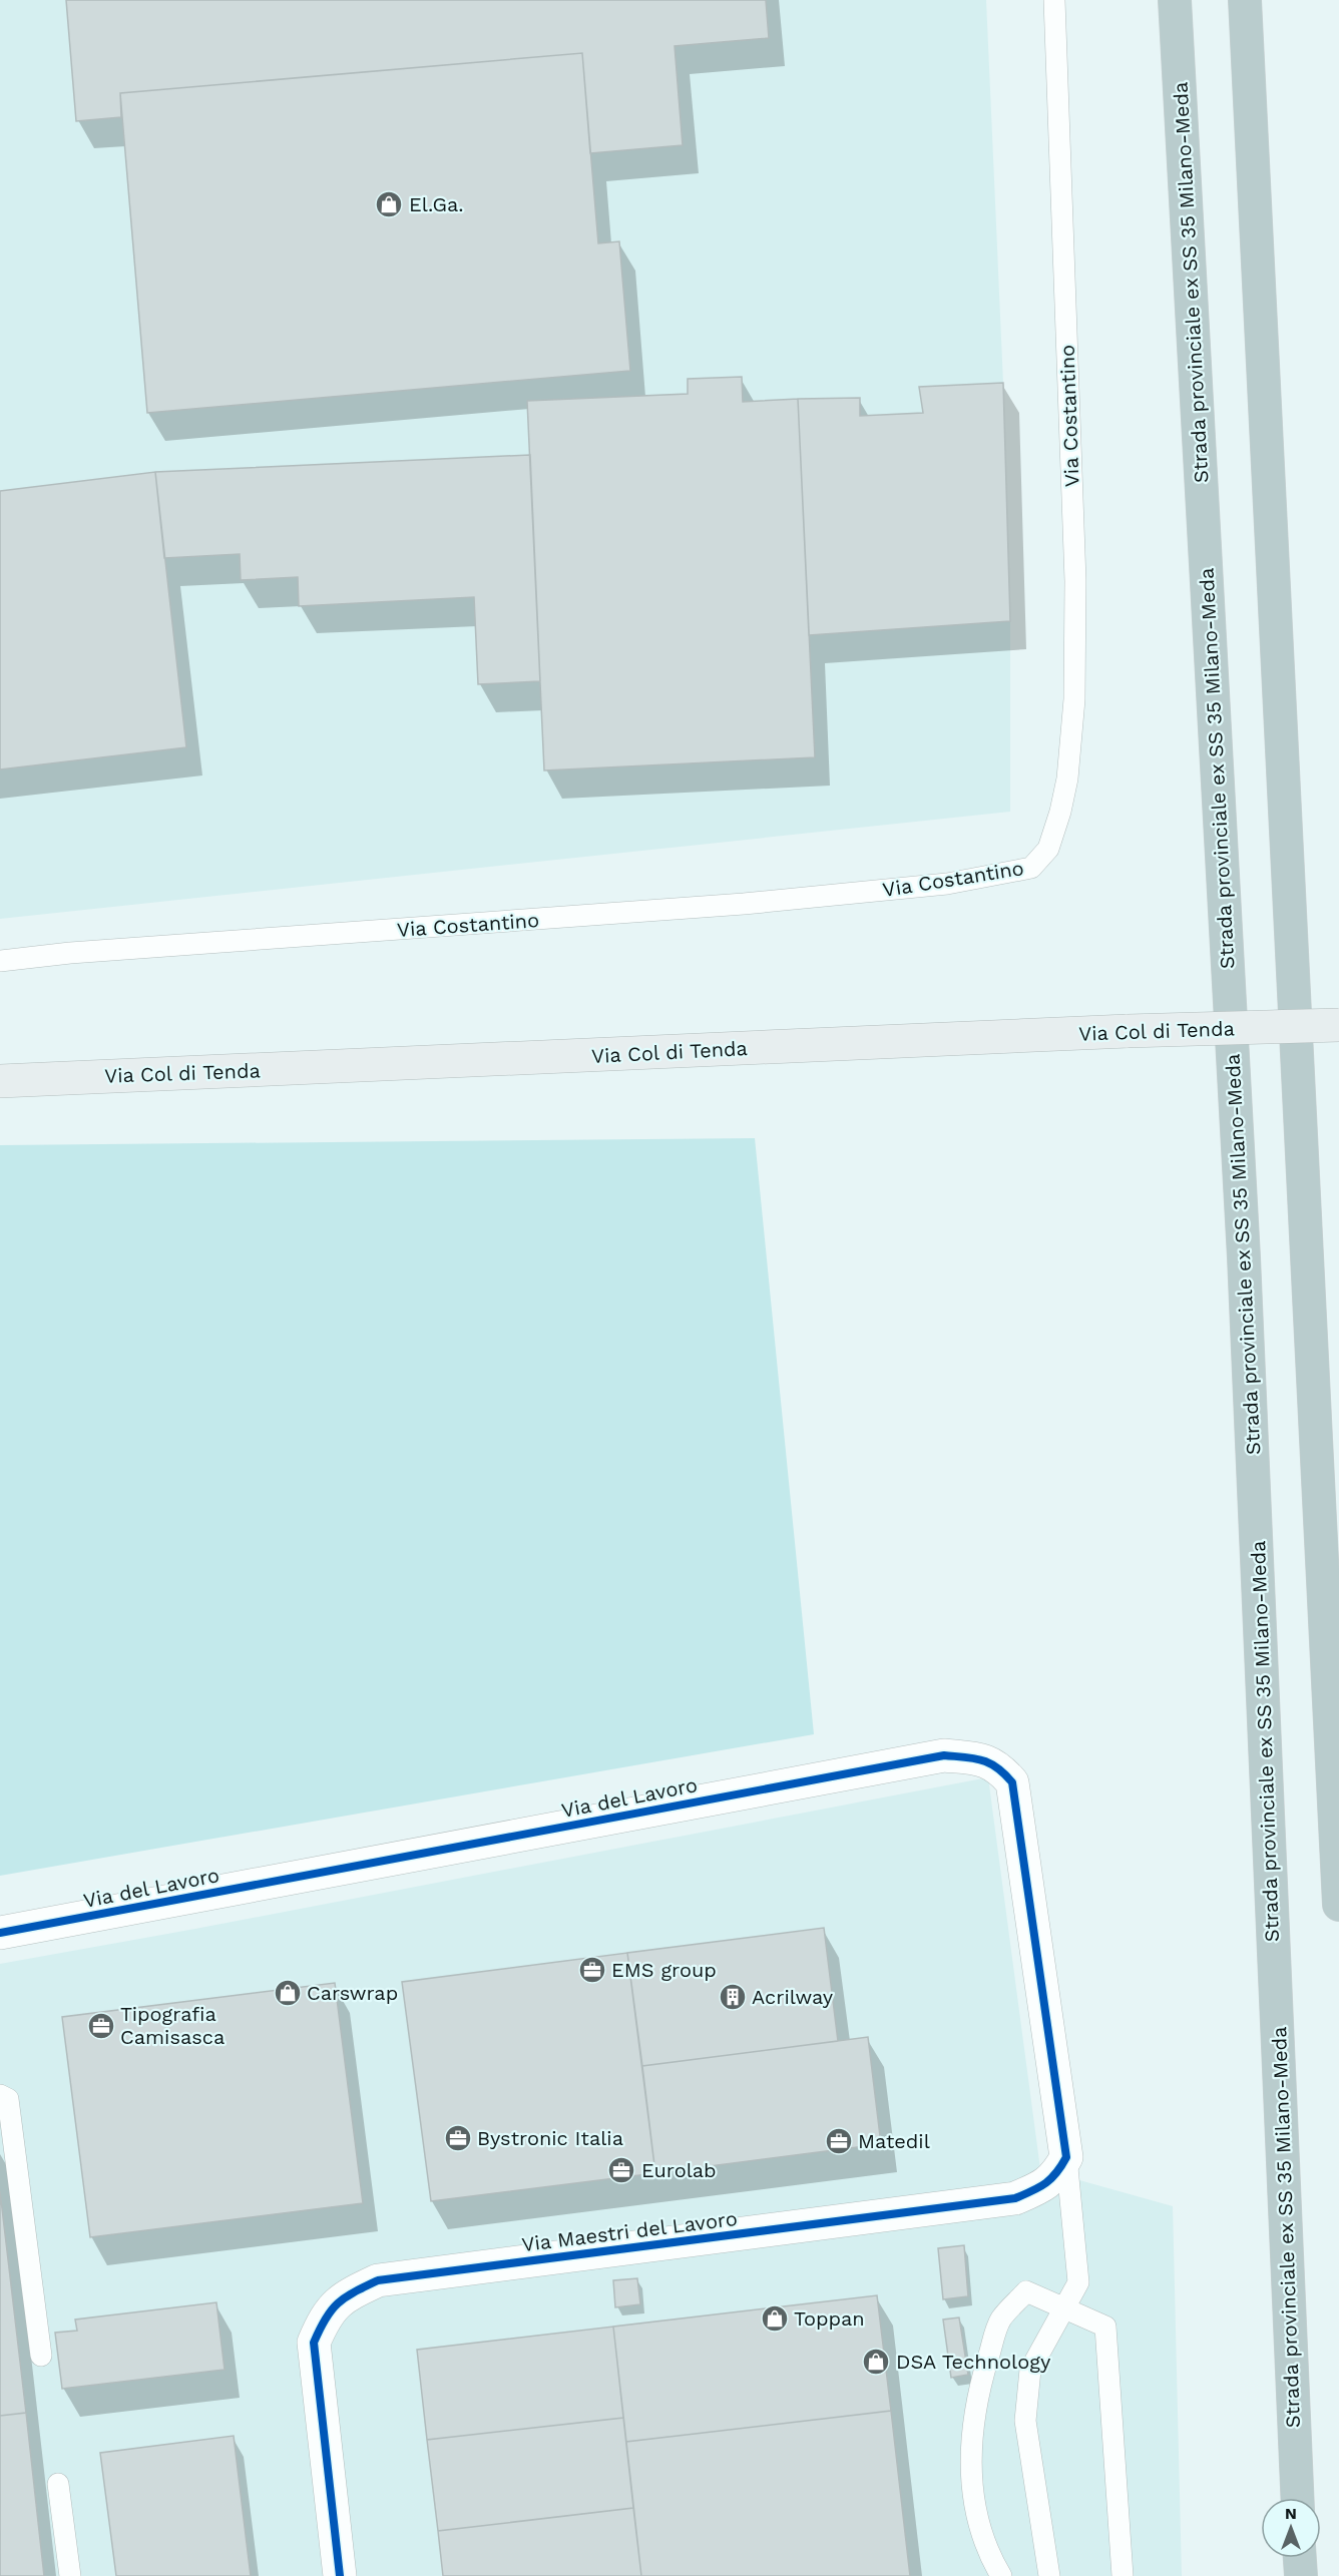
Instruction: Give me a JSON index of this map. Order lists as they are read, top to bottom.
{
  "streets": {
    "highway": ["Strada provinciale ex SS 35 Milano-Meda"],
    "main road": ["Via Col di Tenda"],
    "street": ["Via del Lavoro", "Via Maestri del Lavoro"],
    "lane": ["Via Costantino"]
  },
  "crossings": [
    ["Via del Lavoro", "Via Maestri del Lavoro"]
  ],
  "places": {
    "shop": [
      "El.Ga.",
      "Carswrap",
      "Toppan",
      "DSA Technology"
    ],
    "office": [
      "EMS group",
      "Tipografia Camisasca",
      "Bystronic Italia",
      "Matedil",
      "Eurolab"
    ],
    "building": ["Acrilway"]
  },
  "north": "top"
}
